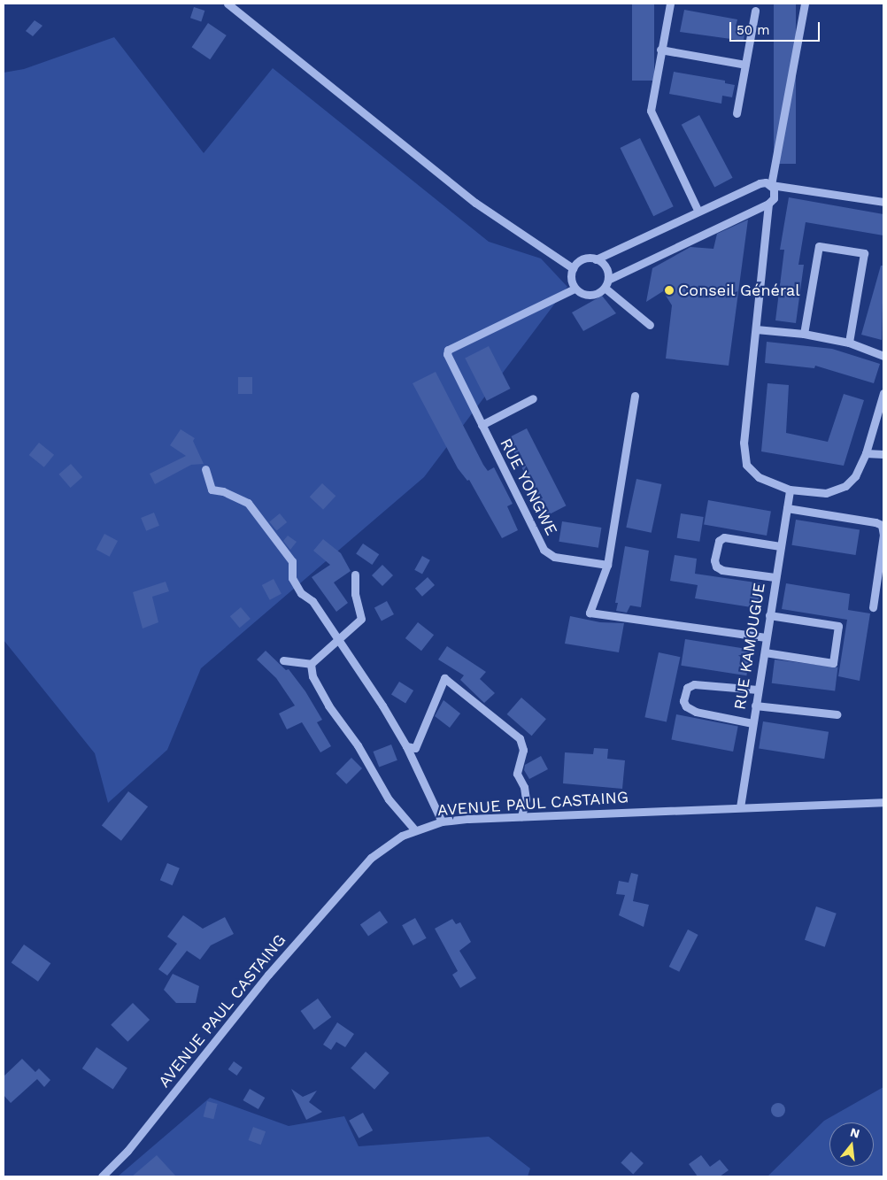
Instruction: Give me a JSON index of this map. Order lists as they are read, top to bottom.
{
  "streets": {
    "street": ["RUE YONGWE", "RUE KAMOUGUE", "AVENUE PAUL CASTAING"]
  },
  "crossings": [
    ["RUE KAMOUGUE", "AVENUE PAUL CASTAING"]
  ],
  "places": ["Conseil Général"],
  "scale_bar": "50 m",
  "north": "top"
}
